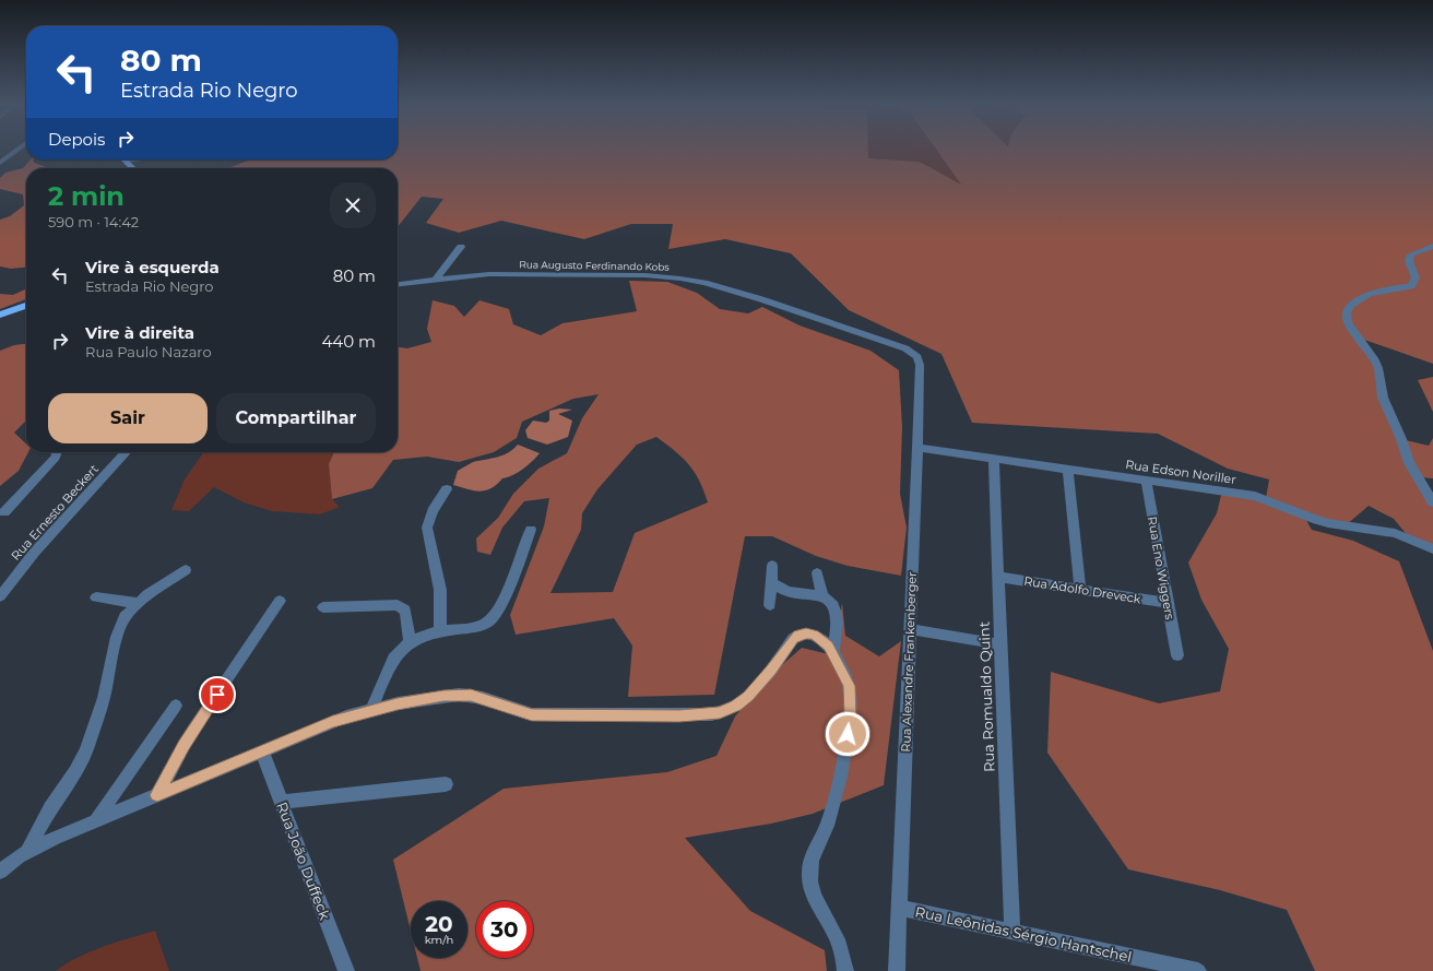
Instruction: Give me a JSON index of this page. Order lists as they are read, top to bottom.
{
  "streets": {
    "street": [
      "Rua Augusto Ferdinando Kobs",
      "Rua Edson Noriller",
      "Rua Ernesto Beckert",
      "Rua Eno Wiggers",
      "Rua Adolfo Dreveck",
      "Rua Alexandre Frankenberger",
      "Rua Romualdo Quint",
      "Rua João Duffeck",
      "Rua Leônidas Sérgio Hantschel"
    ]
  },
  "crossings": [
    ["Rua Augusto Ferdinando Kobs", "Rua Alexandre Frankenberger"],
    ["Rua Edson Noriller", "Rua Eno Wiggers"],
    ["Rua Edson Noriller", "Rua Alexandre Frankenberger"],
    ["Rua Edson Noriller", "Rua Romualdo Quint"],
    ["Rua Eno Wiggers", "Rua Adolfo Dreveck"],
    ["Rua Adolfo Dreveck", "Rua Romualdo Quint"],
    ["Rua Alexandre Frankenberger", "Rua Leônidas Sérgio Hantschel"],
    ["Rua Romualdo Quint", "Rua Leônidas Sérgio Hantschel"]
  ],
  "page": {
    "turn": ["80 m", "Estrada Rio Negro"],
    "then": "Depois",
    "heading": ["2 min", "590 m · 14:42"],
    "list": [
      {
        "name": "Vire à esquerda",
        "note": "Estrada Rio Negro",
        "value": "80 m"
      },
      {
        "name": "Vire à direita",
        "note": "Rua Paulo Nazaro",
        "value": "440 m"
      }
    ],
    "buttons": ["Sair", "Compartilhar"],
    "speed": "20 km/h",
    "limit": "30"
  }
}
